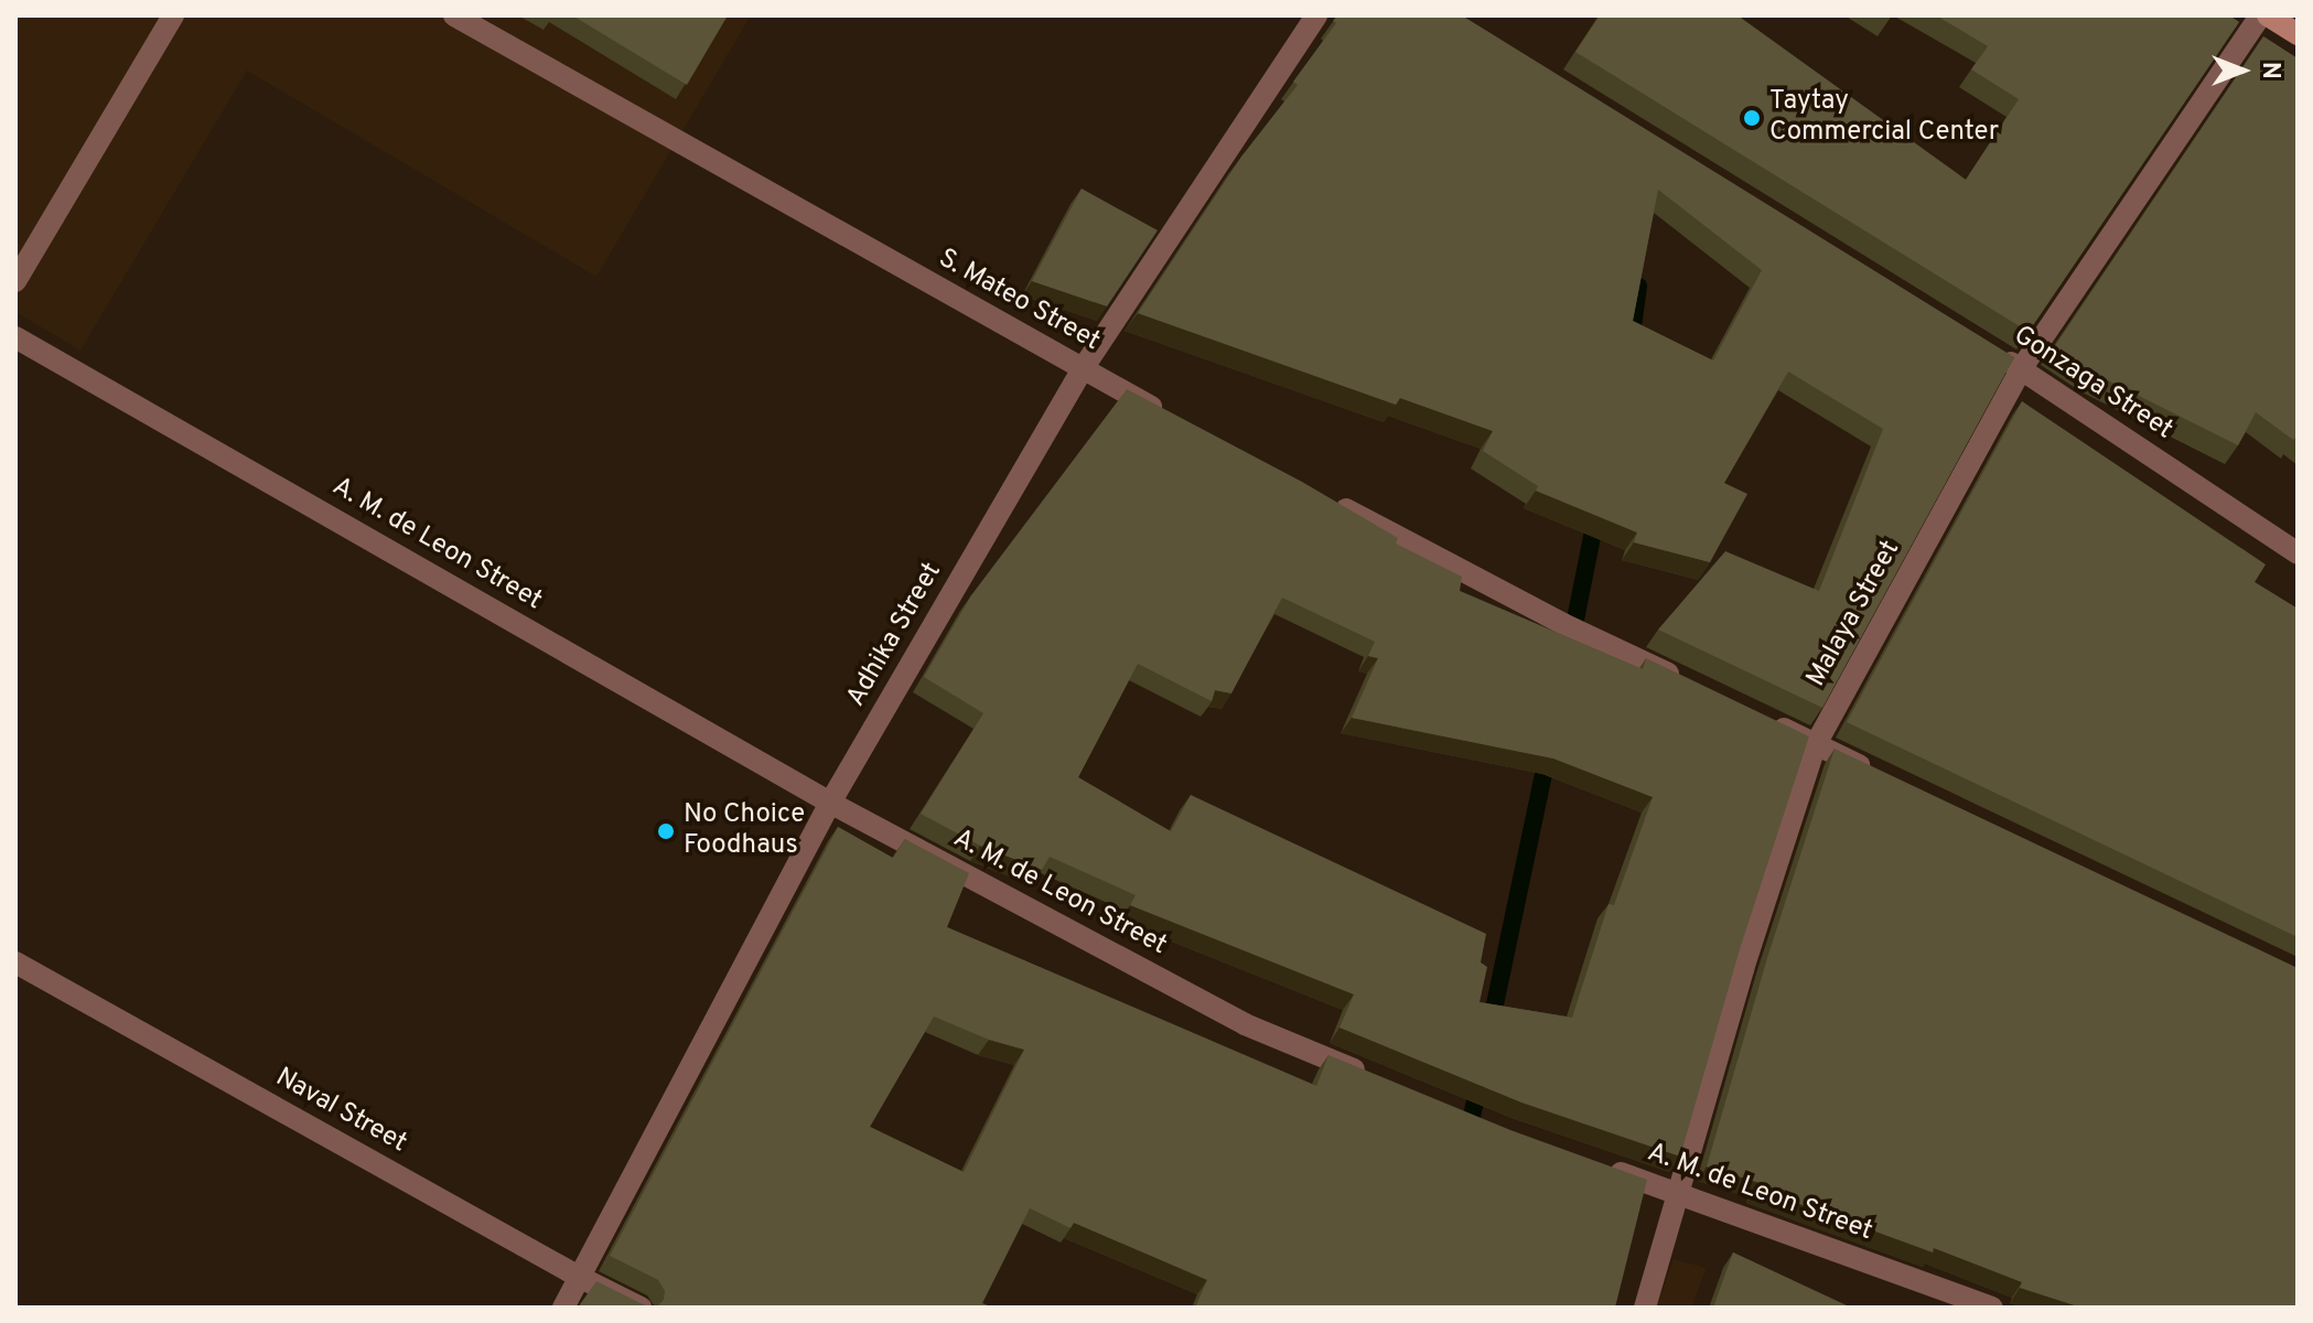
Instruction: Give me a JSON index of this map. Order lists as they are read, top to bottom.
{
  "streets": {
    "street": [
      "S. Mateo Street",
      "Gonzaga Street",
      "A. M. de Leon Street",
      "Malaya Street",
      "Adhika Street",
      "Naval Street"
    ]
  },
  "crossings": [
    ["S. Mateo Street", "Adhika Street"],
    ["Gonzaga Street", "Malaya Street"],
    ["A. M. de Leon Street", "Malaya Street"],
    ["A. M. de Leon Street", "Adhika Street"],
    ["Adhika Street", "Naval Street"]
  ],
  "places": ["Taytay Commercial Center", "No Choice Foodhaus"],
  "north": "right"
}
